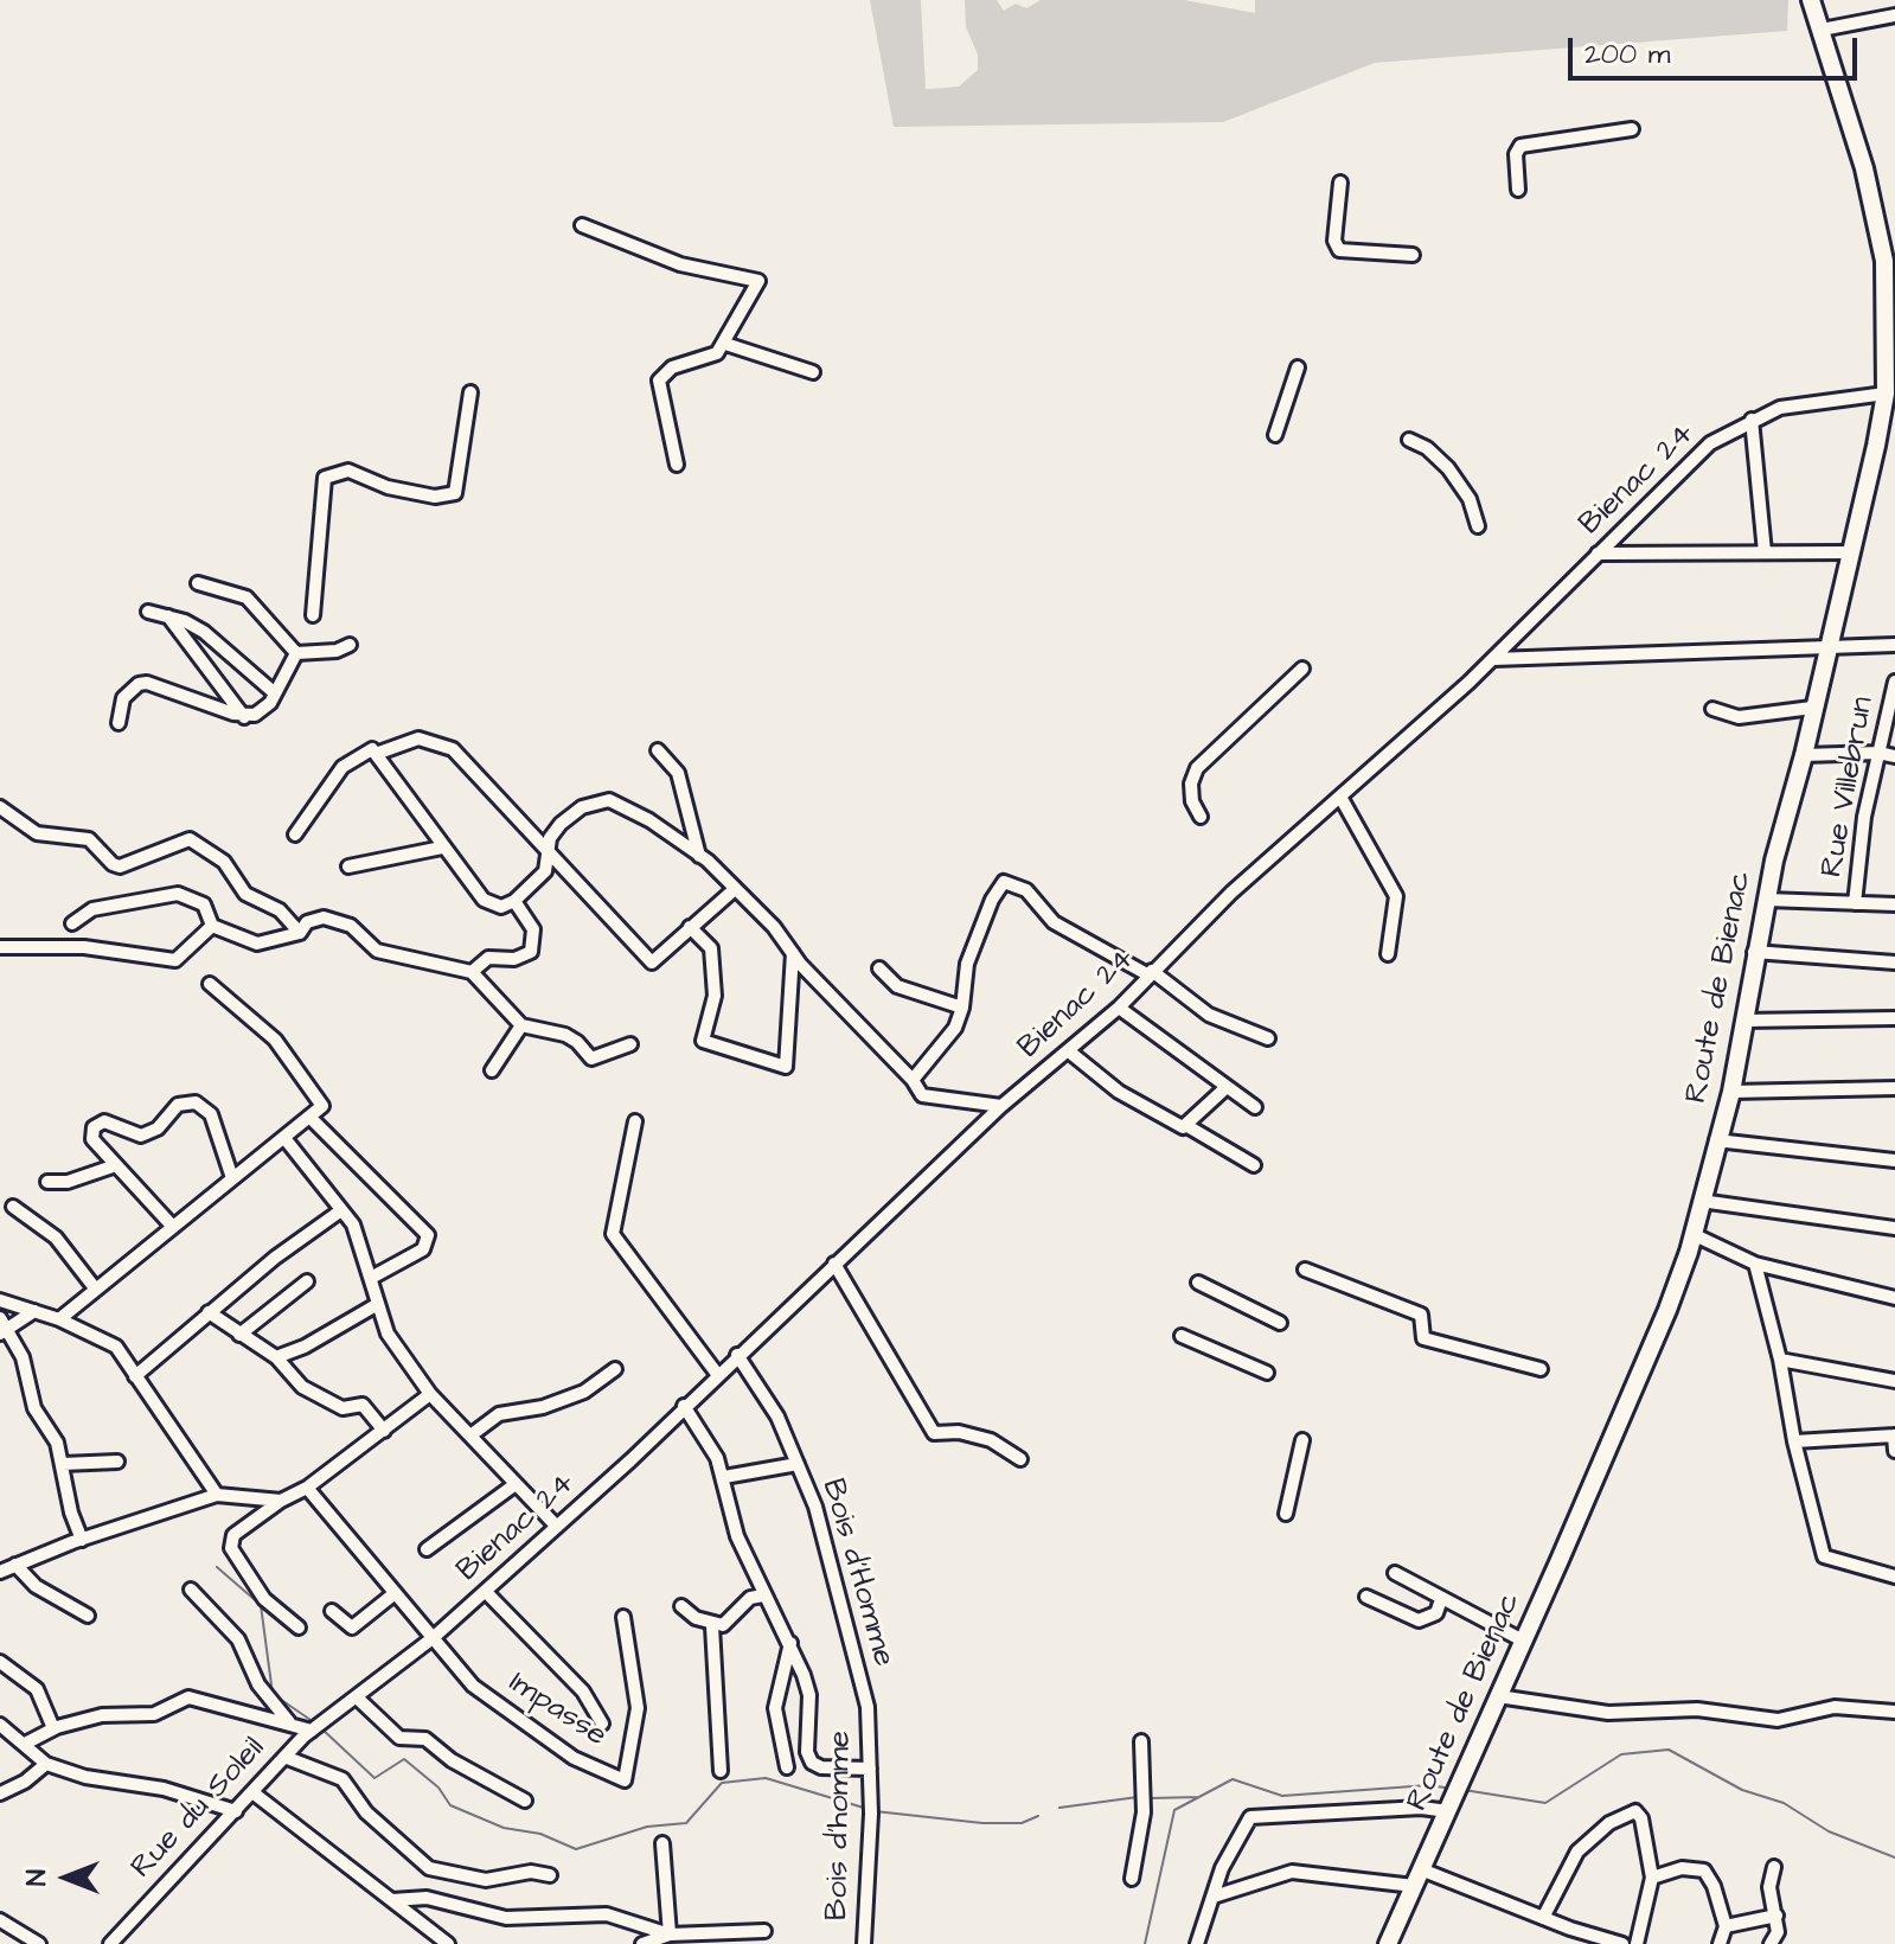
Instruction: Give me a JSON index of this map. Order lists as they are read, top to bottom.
{
  "streets": {
    "main road": ["Route de Bienac"],
    "street": [
      "Bienac 24",
      "Rue Villebrun",
      "Bois d'Homme",
      "Impasse",
      "Rue du Soleil",
      "Bois d'homme"
    ]
  },
  "crossings": [
    ["Bienac 24", "Route de Bienac"],
    ["Bienac 24", "Bois d'Homme"],
    ["Bienac 24", "Impasse"],
    ["Bienac 24", "Rue du Soleil"],
    ["Bois d'Homme", "Bois d'homme"]
  ],
  "scale_bar": "200 m",
  "north": "left"
}
